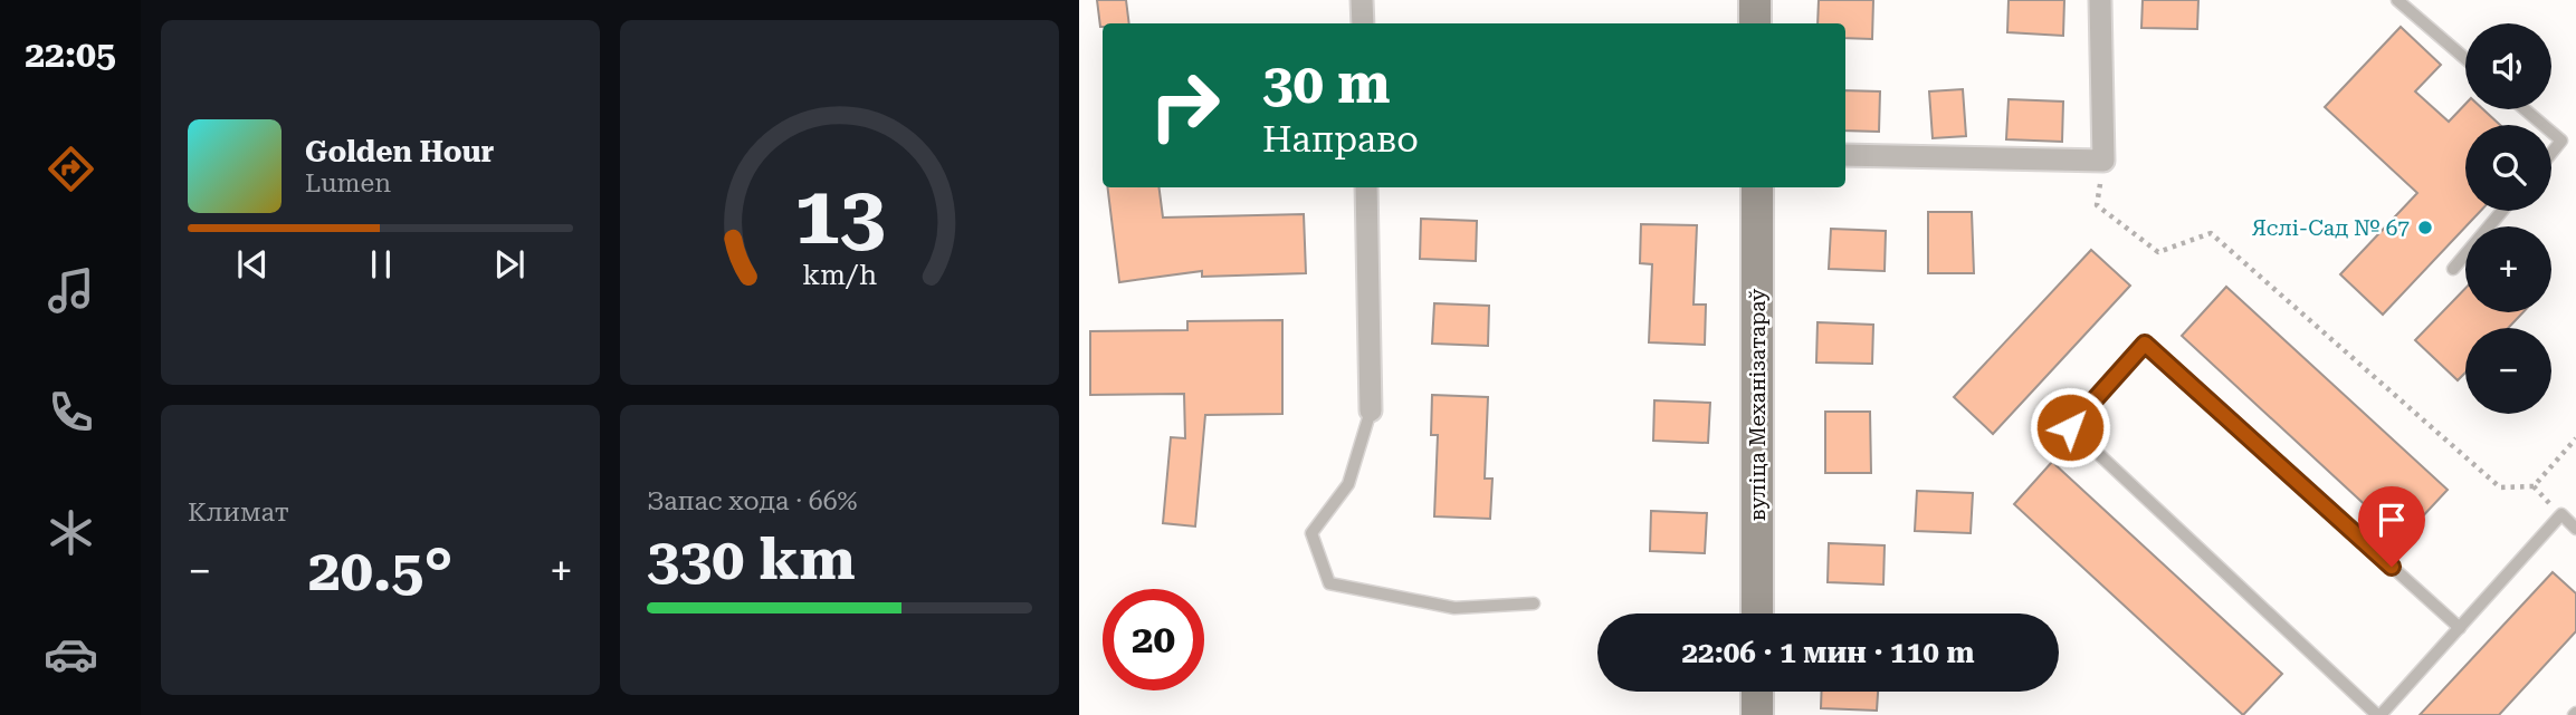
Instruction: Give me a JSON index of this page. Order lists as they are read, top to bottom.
{
  "streets": {
    "main road": ["вуліца Механізатараў"]
  },
  "places": ["Яслі-Сад № 67"],
  "page": {
    "tabs": "22:05",
    "map_buttons": ["+", "−"],
    "turn": ["30 m", "Направо"],
    "song": ["Golden Hour", "Lumen"],
    "tile": [
      "Климат",
      ["Запас хода · 66%", "330 km"]
    ],
    "heat": ["−", "20.5°", "+"],
    "limit": "20",
    "trip": "22:06 · 1 мин · 110 m",
    "gauge": ["13", "km/h"]
  }
}
